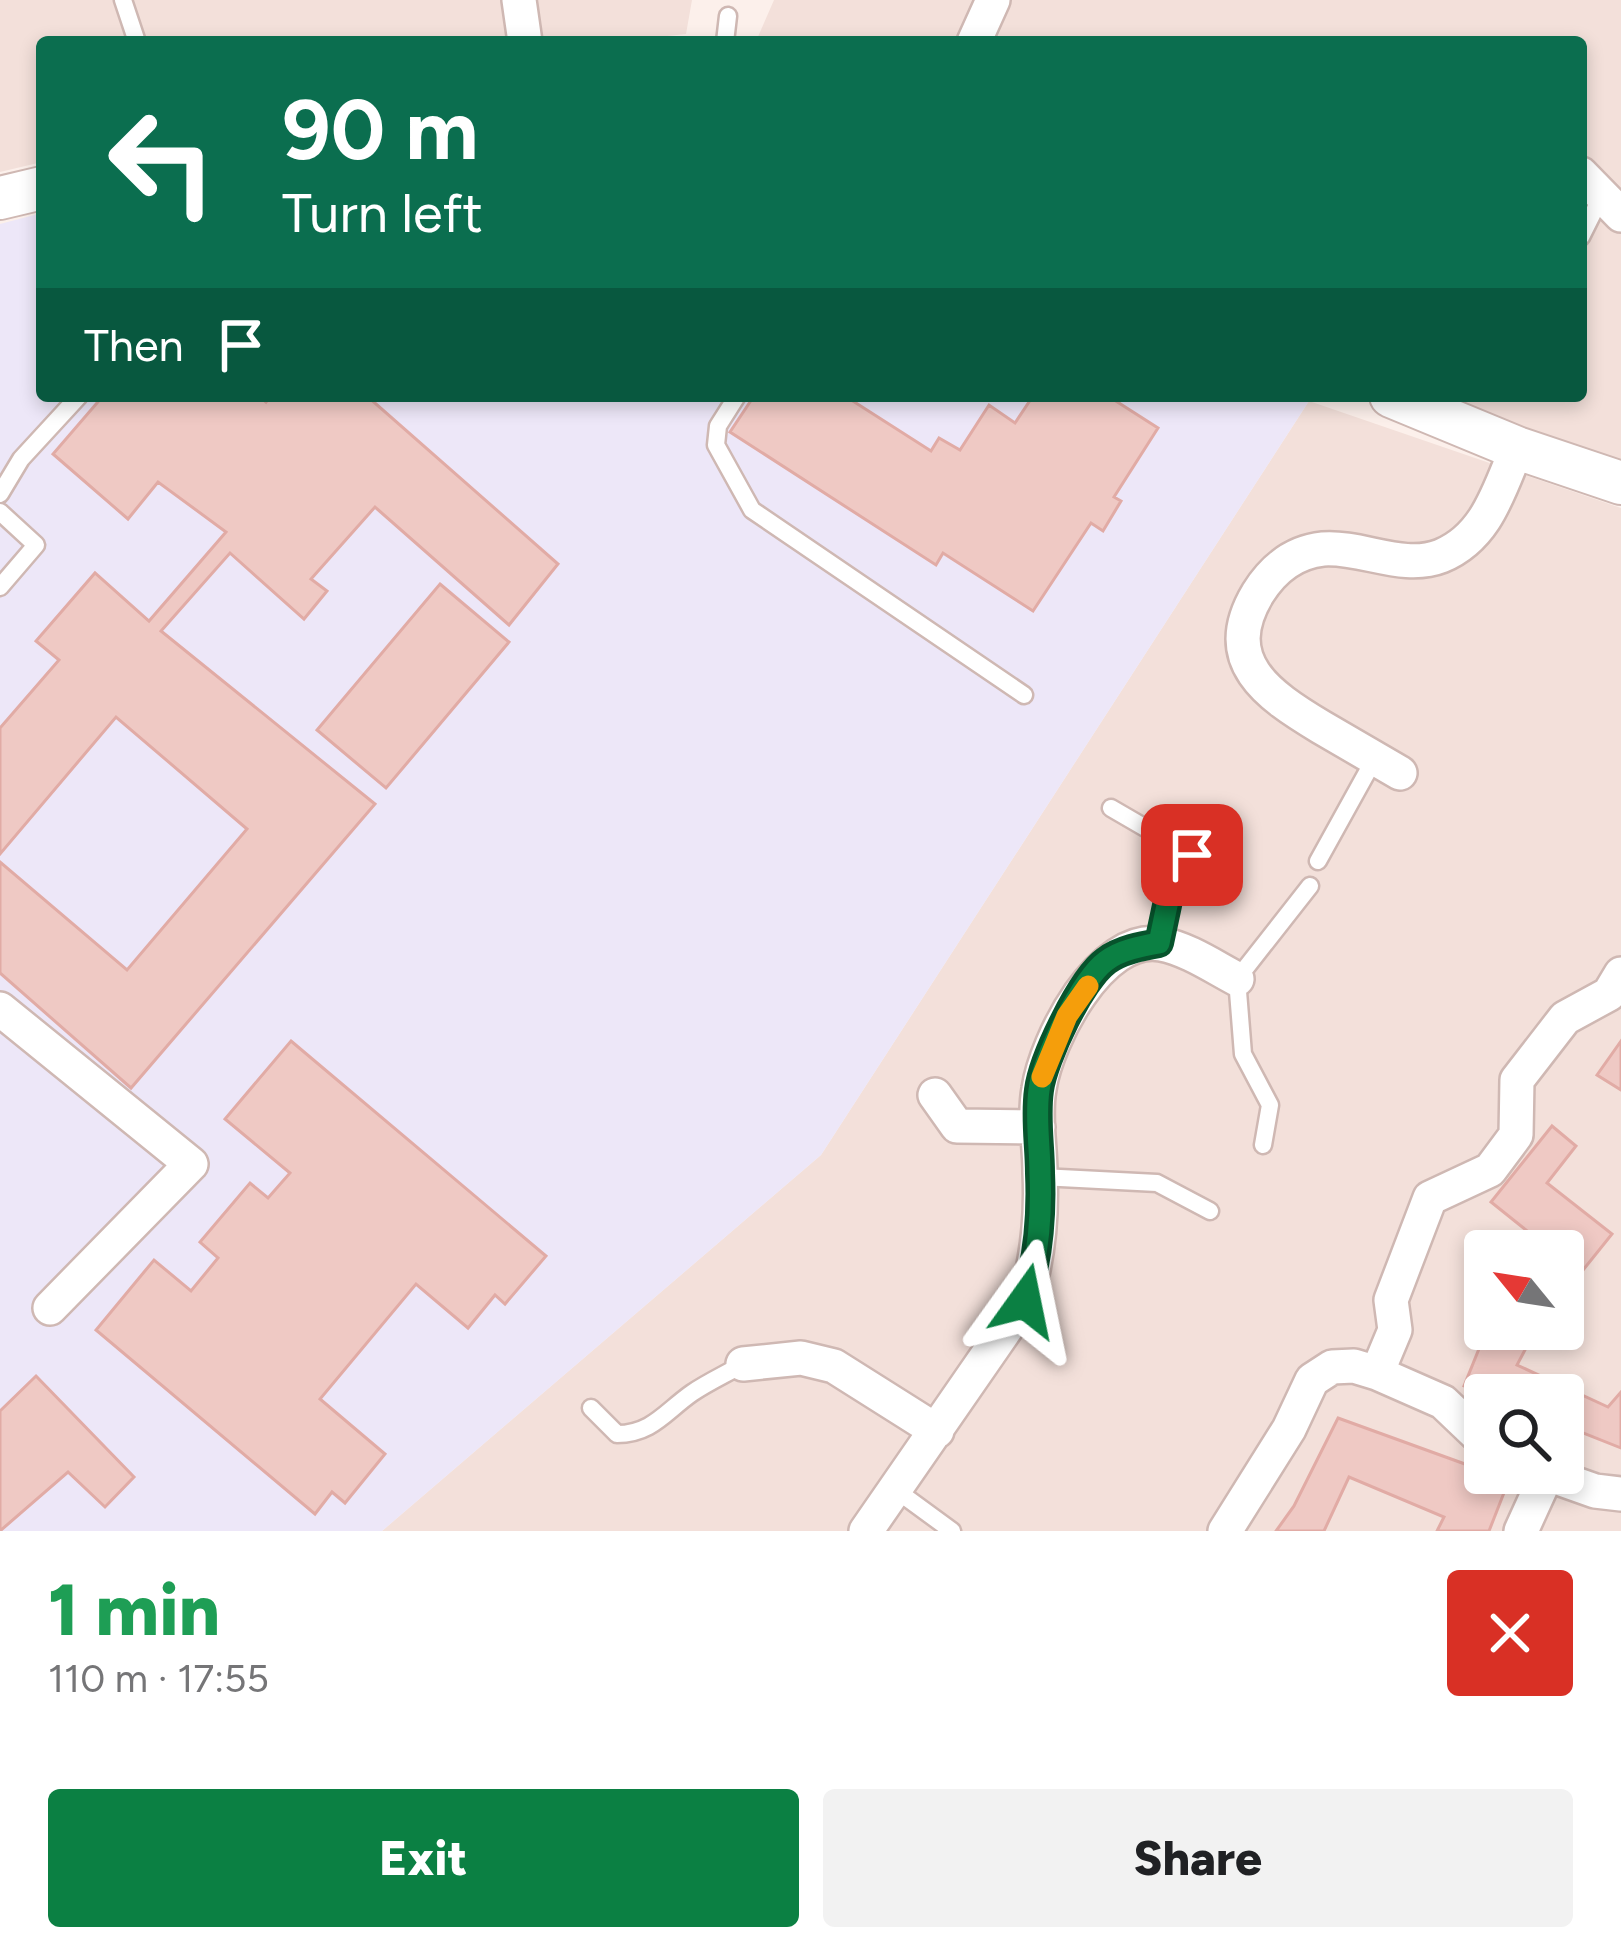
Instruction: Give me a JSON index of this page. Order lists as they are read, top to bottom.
{
  "north": "top left",
  "page": {
    "turn": ["90 m", "Turn left"],
    "then": "Then",
    "heading": ["1 min", "110 m · 17:55"],
    "buttons": ["Exit", "Share"]
  }
}
